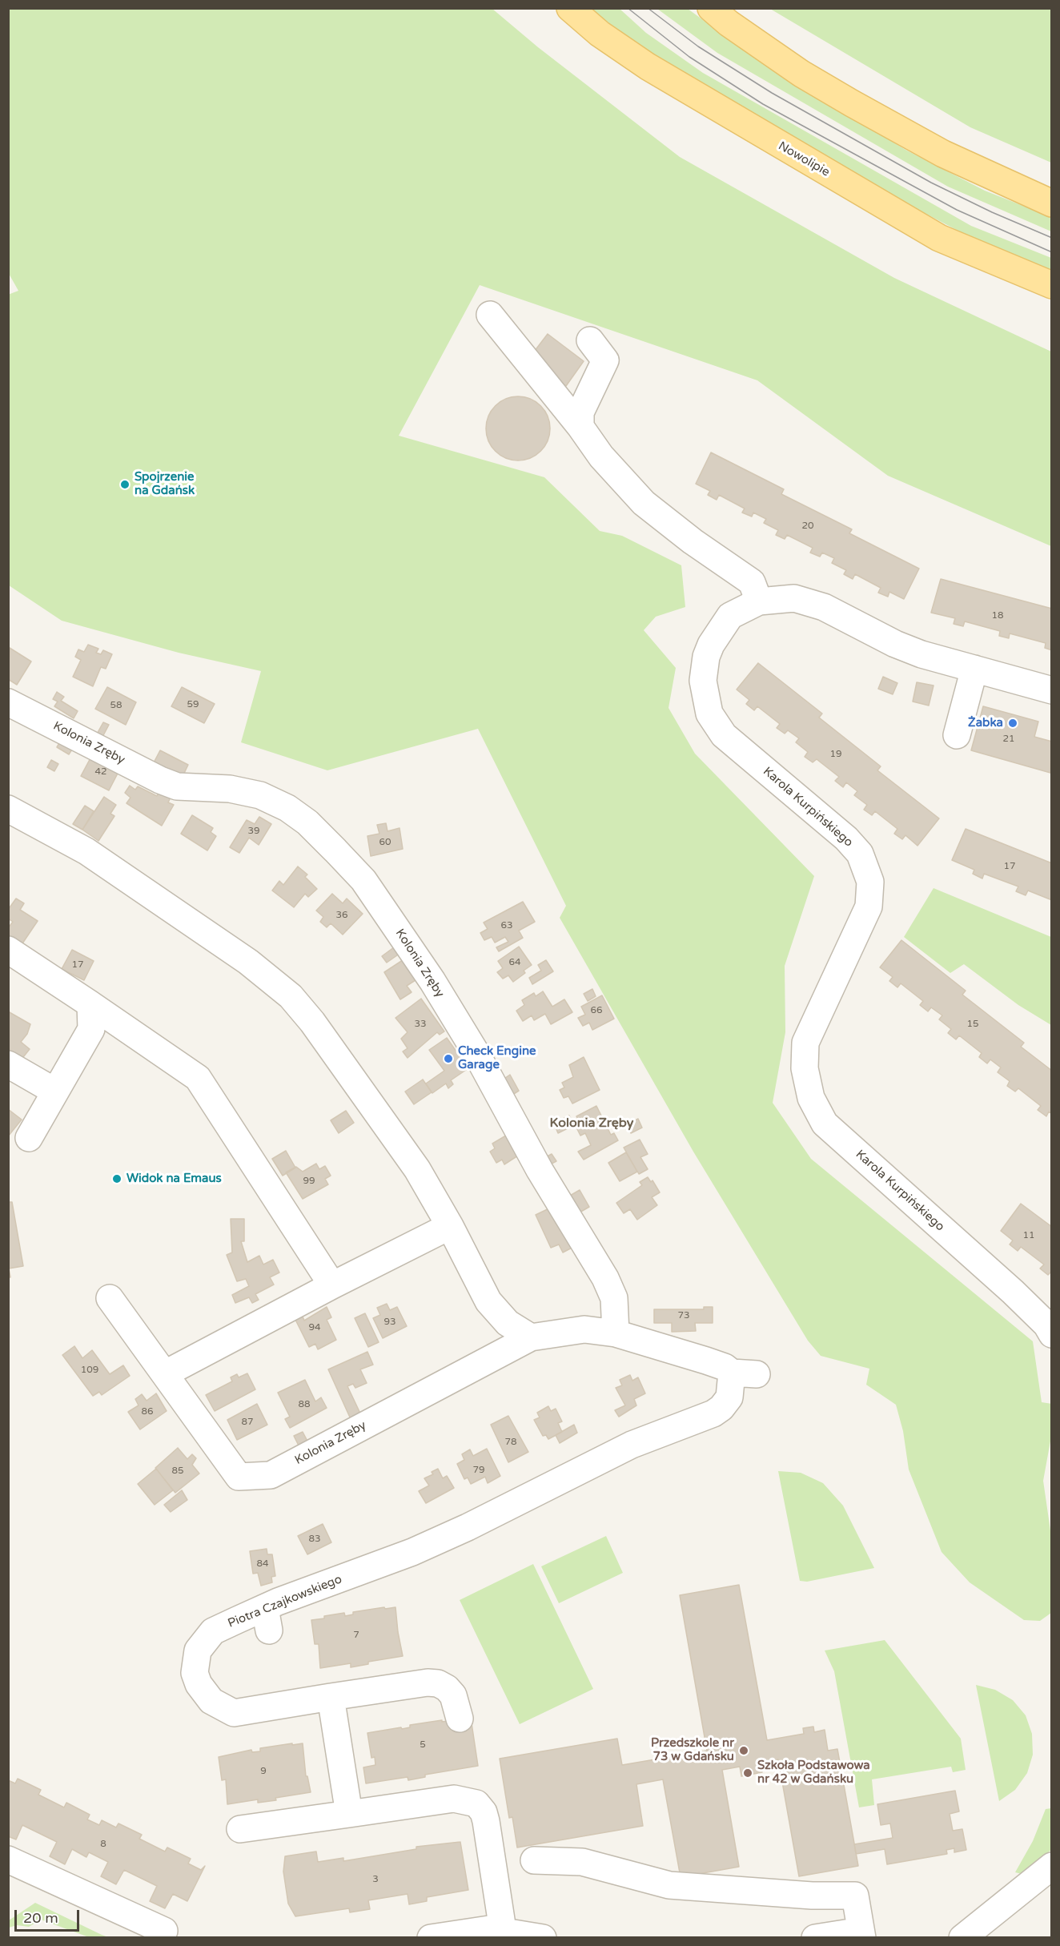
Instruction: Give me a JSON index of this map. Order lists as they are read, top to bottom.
{
  "streets": {
    "main road": ["Nowolipie"],
    "street": ["Kolonia Zręby", "Karola Kurpińskiego", "Piotra Czajkowskiego"]
  },
  "crossings": [
    ["Kolonia Zręby", "Piotra Czajkowskiego"]
  ],
  "districts": ["Kolonia Zręby"],
  "places": [
    "Spojrzenie na Gdańsk",
    "Żabka",
    "Check Engine Garage",
    "Widok na Emaus",
    "Przedszkole nr 73 w Gdańsku",
    "Szkoła Podstawowa nr 42 w Gdańsku"
  ],
  "house_numbers": [
    "20",
    "18",
    "59",
    "58",
    "21",
    "19",
    "42",
    "39",
    "60",
    "17",
    "36",
    "63",
    "64",
    "17",
    "66",
    "33",
    "15",
    "99",
    "11",
    "73",
    "93",
    "94",
    "109",
    "88",
    "86",
    "87",
    "78",
    "79",
    "85",
    "83",
    "84",
    "7",
    "5",
    "9",
    "8",
    "3"
  ],
  "scale_bar": "20 m"
}
